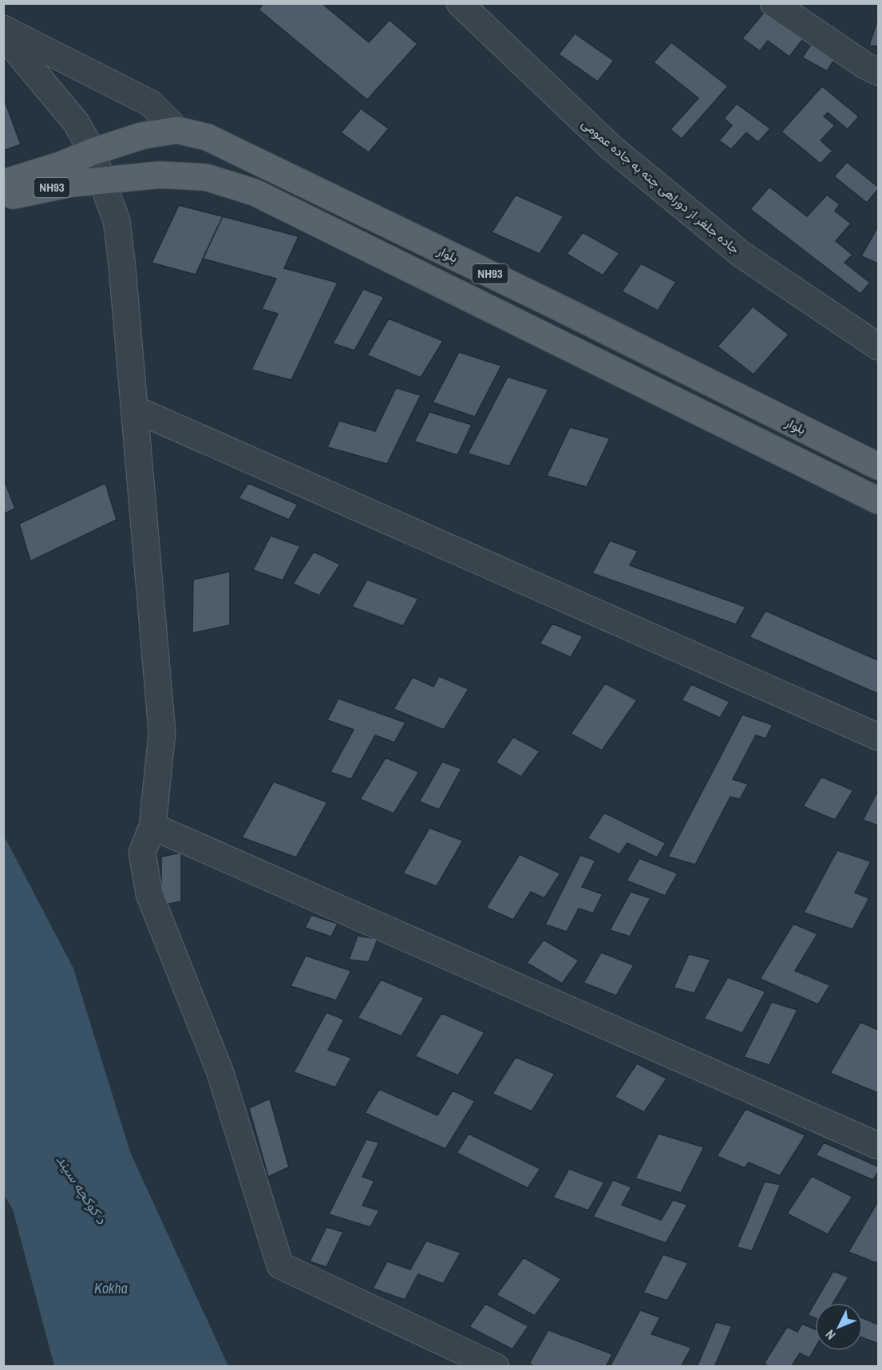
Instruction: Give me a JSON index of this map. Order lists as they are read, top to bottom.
{
  "streets": {
    "main road": ["NH93", "بلوار"],
    "street": ["جاده جلغر از دوراهی چته به جاده عمومی"]
  },
  "water": ["د کوکچه سیند", "Kokha"],
  "north": "bottom left"
}
